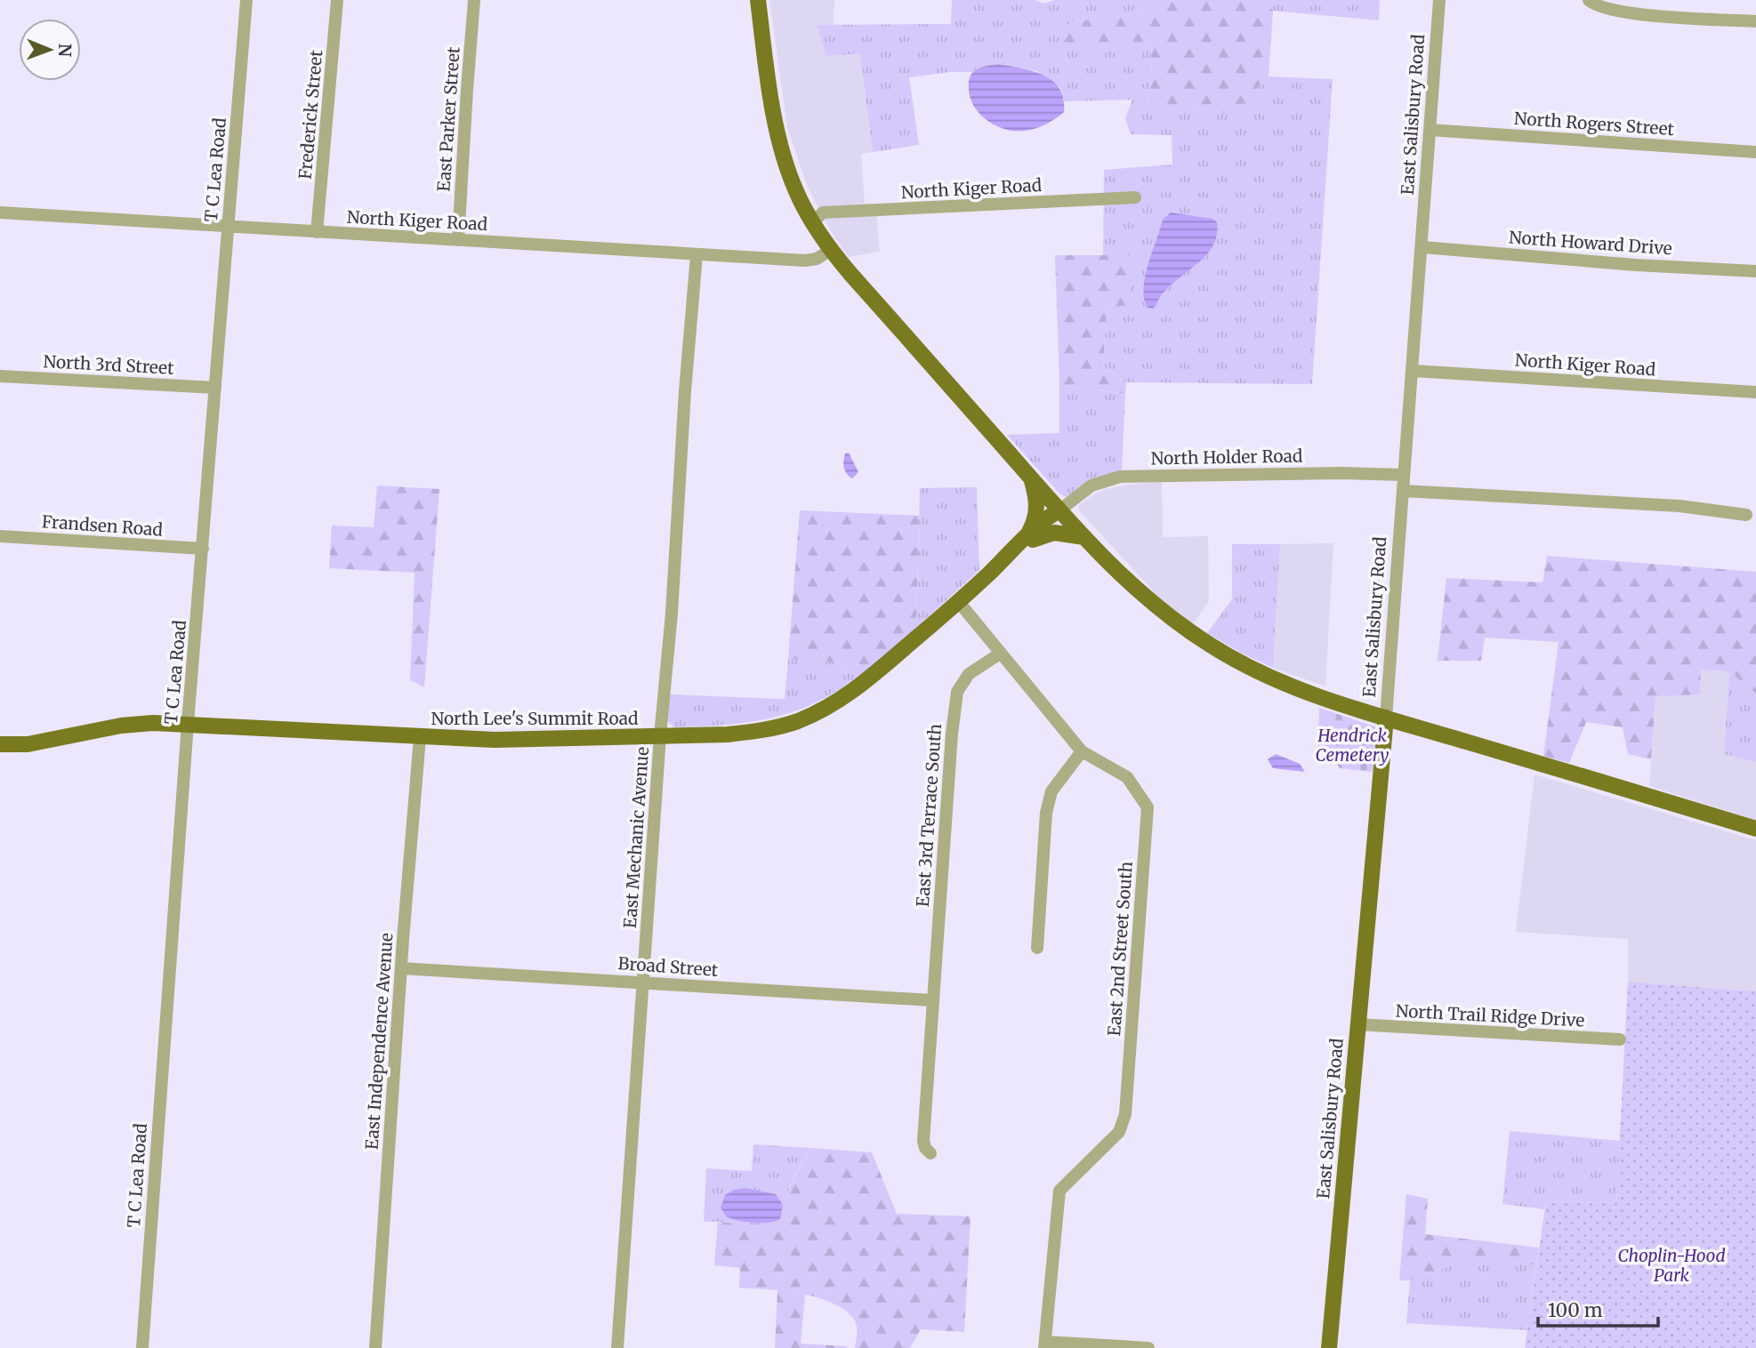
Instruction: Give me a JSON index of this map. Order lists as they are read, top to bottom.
{
  "streets": {
    "main road": ["East Salisbury Road", "North Lee's Summit Road"],
    "street": [
      "Frederick Street",
      "East Parker Street",
      "North Rogers Street",
      "T C Lea Road",
      "North Kiger Road",
      "North Howard Drive",
      "North 3rd Street",
      "North Holder Road",
      "Frandsen Road",
      "East 3rd Terrace South",
      "East Mechanic Avenue",
      "East 2nd Street South",
      "Broad Street",
      "North Trail Ridge Drive",
      "East Independence Avenue"
    ]
  },
  "crossings": [
    ["Frederick Street", "North Kiger Road"],
    ["East Salisbury Road", "North Rogers Street"],
    ["East Salisbury Road", "North Kiger Road"],
    ["East Salisbury Road", "North Howard Drive"],
    ["East Salisbury Road", "North Holder Road"],
    ["East Salisbury Road", "North Trail Ridge Drive"],
    ["East Parker Street", "North Kiger Road"],
    ["T C Lea Road", "North Kiger Road"],
    ["T C Lea Road", "North 3rd Street"],
    ["T C Lea Road", "Frandsen Road"],
    ["T C Lea Road", "North Lee's Summit Road"],
    ["North Kiger Road", "East Mechanic Avenue"],
    ["North Holder Road", "North Lee's Summit Road"],
    ["North Lee's Summit Road", "East Mechanic Avenue"],
    ["North Lee's Summit Road", "East 2nd Street South"],
    ["North Lee's Summit Road", "East Independence Avenue"],
    ["East 3rd Terrace South", "East 2nd Street South"],
    ["East 3rd Terrace South", "Broad Street"],
    ["East Mechanic Avenue", "Broad Street"],
    ["Broad Street", "East Independence Avenue"]
  ],
  "parks": ["Hendrick Cemetery", "Choplin-Hood Park"],
  "scale_bar": "100 m",
  "north": "right"
}
